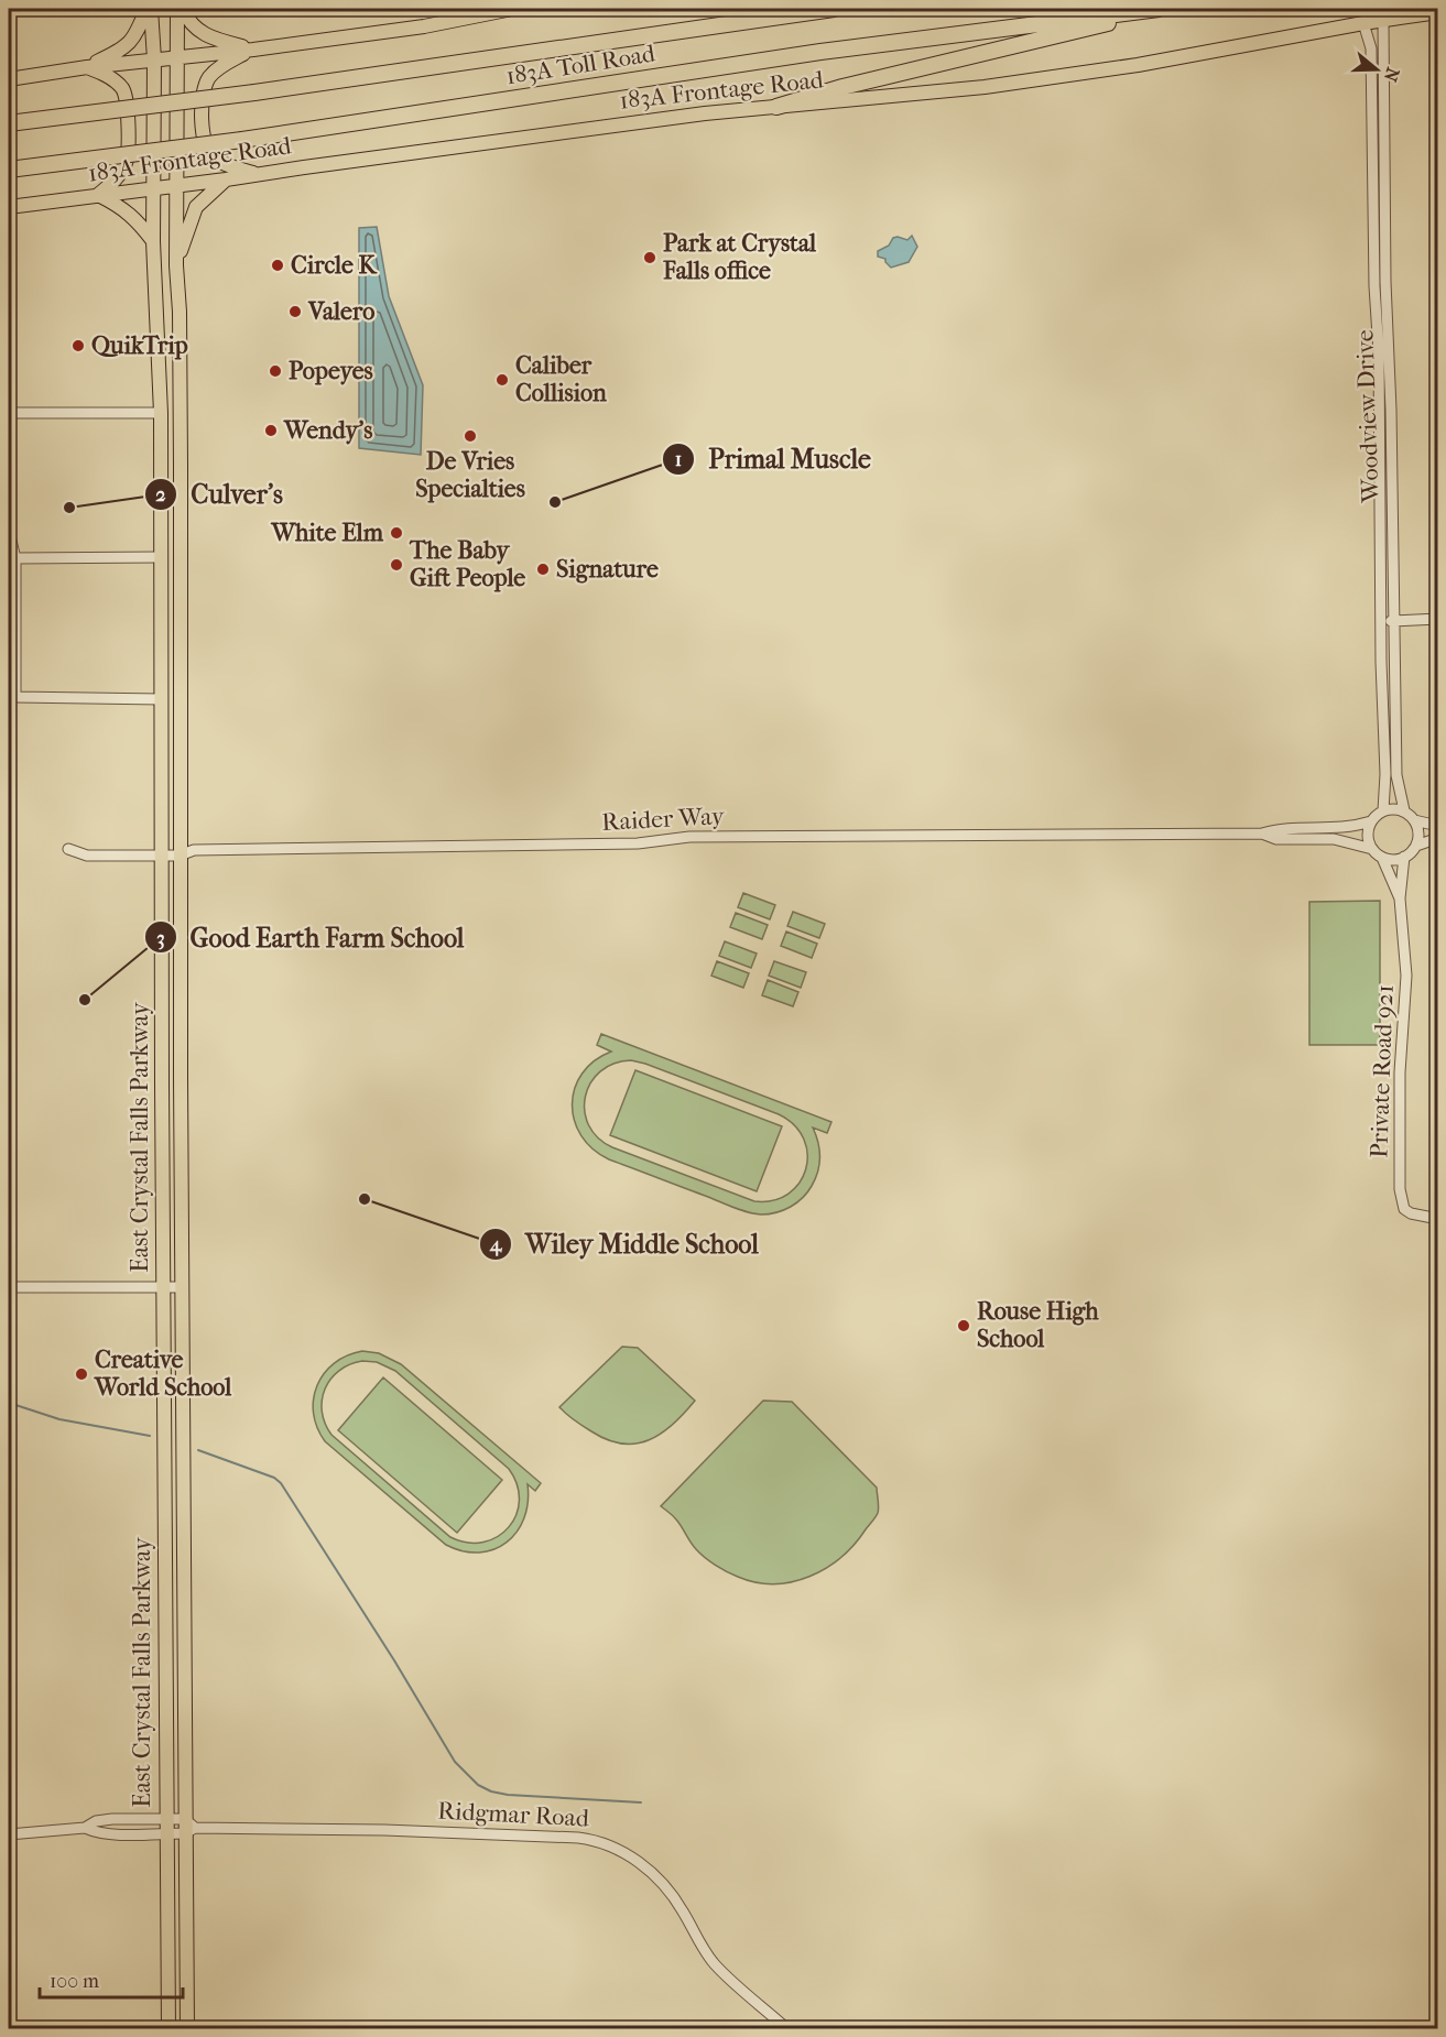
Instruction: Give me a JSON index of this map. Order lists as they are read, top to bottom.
{
  "streets": {
    "highway": ["183A Toll Road"],
    "main road": ["183A Frontage Road", "East Crystal Falls Parkway"],
    "street": [
      "Woodview Drive",
      "Raider Way",
      "Private Road 921",
      "Ridgmar Road"
    ]
  },
  "crossings": [
    ["183A Frontage Road", "Woodview Drive"],
    ["183A Frontage Road", "East Crystal Falls Parkway"],
    ["Woodview Drive", "Raider Way"],
    ["Woodview Drive", "Private Road 921"],
    ["Raider Way", "Private Road 921"],
    ["Raider Way", "East Crystal Falls Parkway"],
    ["East Crystal Falls Parkway", "Ridgmar Road"]
  ],
  "places": [
    "Park at Crystal Falls office",
    "Circle K",
    "Valero",
    "QuikTrip",
    "Popeyes",
    "Caliber Collision",
    "Wendy's",
    "De Vries Specialties",
    "Primal Muscle",
    "Culver's",
    "White Elm",
    "The Baby Gift People",
    "Signature",
    "Good Earth Farm School",
    "Wiley Middle School",
    "Rouse High School",
    "Creative World School"
  ],
  "scale_bar": "100 m",
  "north": "right"
}
